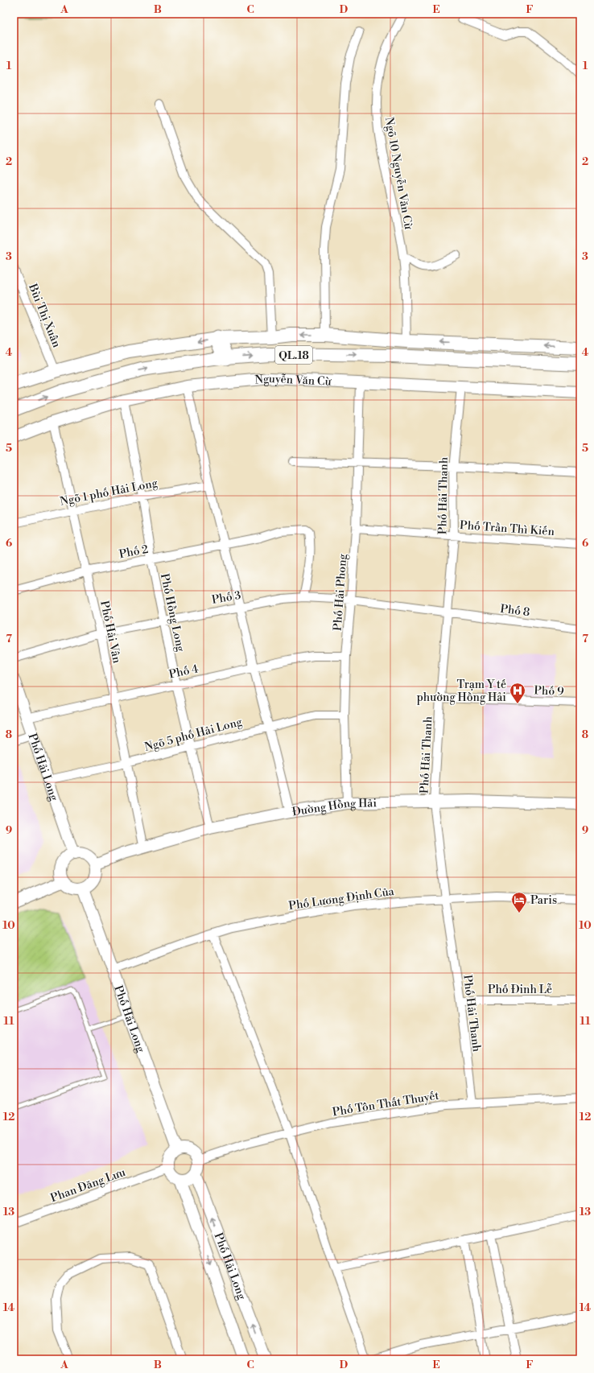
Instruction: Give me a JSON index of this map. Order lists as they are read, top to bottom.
{
  "streets": {
    "main road": ["QL.18"],
    "street": [
      "Ngõ 10 Nguyễn Văn Cừ",
      "Bùi Thị Xuân",
      "Nguyễn Văn Cừ",
      "Ngõ 1 phố Hải Long",
      "Phố Hải Thanh",
      "Phố Trần Thì Kiến",
      "Phố 2",
      "Phố Hải Phong",
      "Phố 3",
      "Phố 8",
      "Phố Hồng Long",
      "Phố Hải Vân",
      "Phố 4",
      "Phố 9",
      "Ngõ 5 phố Hải Long",
      "Phố Hải Long",
      "Đường Hồng Hải",
      "Phố Lương Định Của",
      "Phố Đinh Lễ",
      "Phố Tôn Thất Thuyết",
      "Phan Đăng Lưu"
    ]
  },
  "crossings": [
    ["Ngõ 10 Nguyễn Văn Cừ", "QL.18"],
    ["Bùi Thị Xuân", "QL.18"],
    ["Nguyễn Văn Cừ", "Phố Hải Thanh"],
    ["Nguyễn Văn Cừ", "Phố Hải Phong"],
    ["Nguyễn Văn Cừ", "Phố Hồng Long"],
    ["Nguyễn Văn Cừ", "Phố Hải Vân"],
    ["Ngõ 1 phố Hải Long", "Phố Hồng Long"],
    ["Ngõ 1 phố Hải Long", "Phố Hải Vân"],
    ["Phố Hải Thanh", "Phố Trần Thì Kiến"],
    ["Phố Hải Thanh", "Phố 3"],
    ["Phố Hải Thanh", "Phố 8"],
    ["Phố Hải Thanh", "Phố 9"],
    ["Phố Hải Thanh", "Đường Hồng Hải"],
    ["Phố Hải Thanh", "Phố Lương Định Của"],
    ["Phố Hải Thanh", "Phố Đinh Lễ"],
    ["Phố Hải Thanh", "Phố Tôn Thất Thuyết"],
    ["Phố Trần Thì Kiến", "Phố Hải Phong"],
    ["Phố 2", "Phố 3"],
    ["Phố 2", "Phố Hồng Long"],
    ["Phố 2", "Phố Hải Vân"],
    ["Phố Hải Phong", "Phố 3"],
    ["Phố Hải Phong", "Phố 4"],
    ["Phố Hải Phong", "Ngõ 5 phố Hải Long"],
    ["Phố Hải Phong", "Đường Hồng Hải"],
    ["Phố 3", "Phố 8"],
    ["Phố 3", "Phố Hồng Long"],
    ["Phố 3", "Phố Hải Vân"],
    ["Phố Hồng Long", "Phố 4"],
    ["Phố Hồng Long", "Ngõ 5 phố Hải Long"],
    ["Phố Hồng Long", "Đường Hồng Hải"],
    ["Phố Hải Vân", "Phố 4"],
    ["Phố Hải Vân", "Ngõ 5 phố Hải Long"],
    ["Phố Hải Vân", "Đường Hồng Hải"],
    ["Phố 4", "Phố Hải Long"],
    ["Ngõ 5 phố Hải Long", "Phố Hải Long"],
    ["Phố Hải Long", "Đường Hồng Hải"],
    ["Phố Hải Long", "Phố Lương Định Của"],
    ["Phố Hải Long", "Phố Tôn Thất Thuyết"],
    ["Phố Hải Long", "Phan Đăng Lưu"],
    ["Phố Tôn Thất Thuyết", "Phan Đăng Lưu"]
  ],
  "places": {
    "hospital": ["Trạm Y tế phường Hồng Hải"],
    "hotel": ["Paris"]
  },
  "grid": {
    "columns": [
      "A",
      "B",
      "C",
      "D",
      "E",
      "F"
    ],
    "rows": [
      "1",
      "2",
      "3",
      "4",
      "5",
      "6",
      "7",
      "8",
      "9",
      "10",
      "11",
      "12",
      "13",
      "14"
    ]
  }
}
